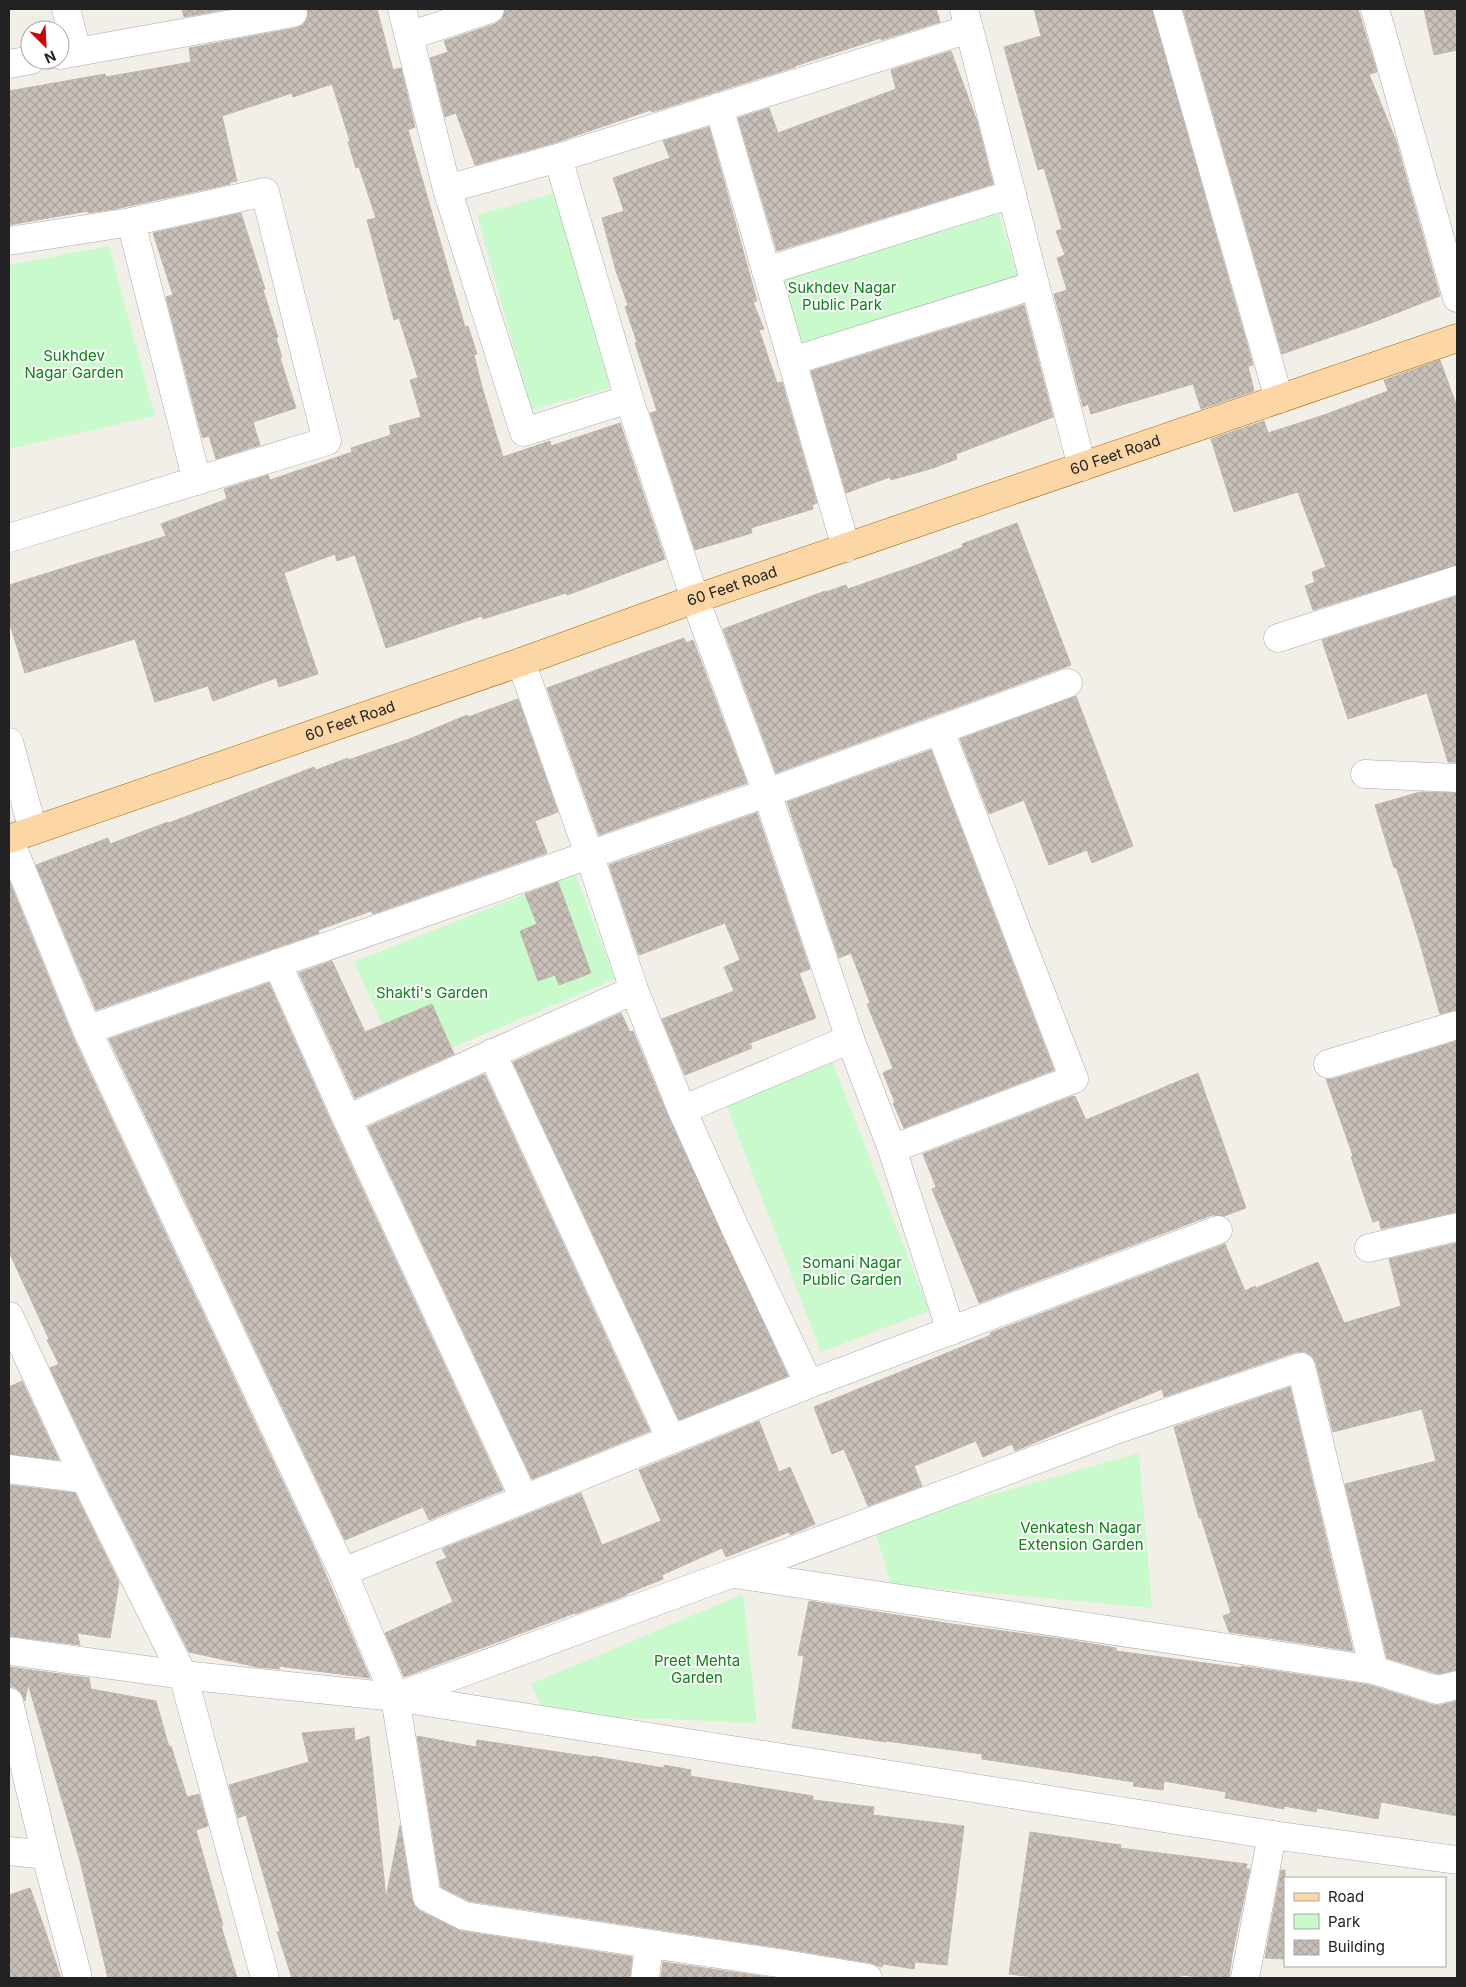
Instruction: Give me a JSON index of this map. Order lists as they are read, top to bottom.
{
  "streets": {
    "main road": ["60 Feet Road"]
  },
  "parks": [
    "Sukhdev Nagar Public Park",
    "Sukhdev Nagar Garden",
    "Shakti's Garden",
    "Somani Nagar Public Garden",
    "Venkatesh Nagar Extension Garden",
    "Preet Mehta Garden"
  ],
  "legend": ["Road", "Park", "Building"],
  "north": "bottom right"
}
